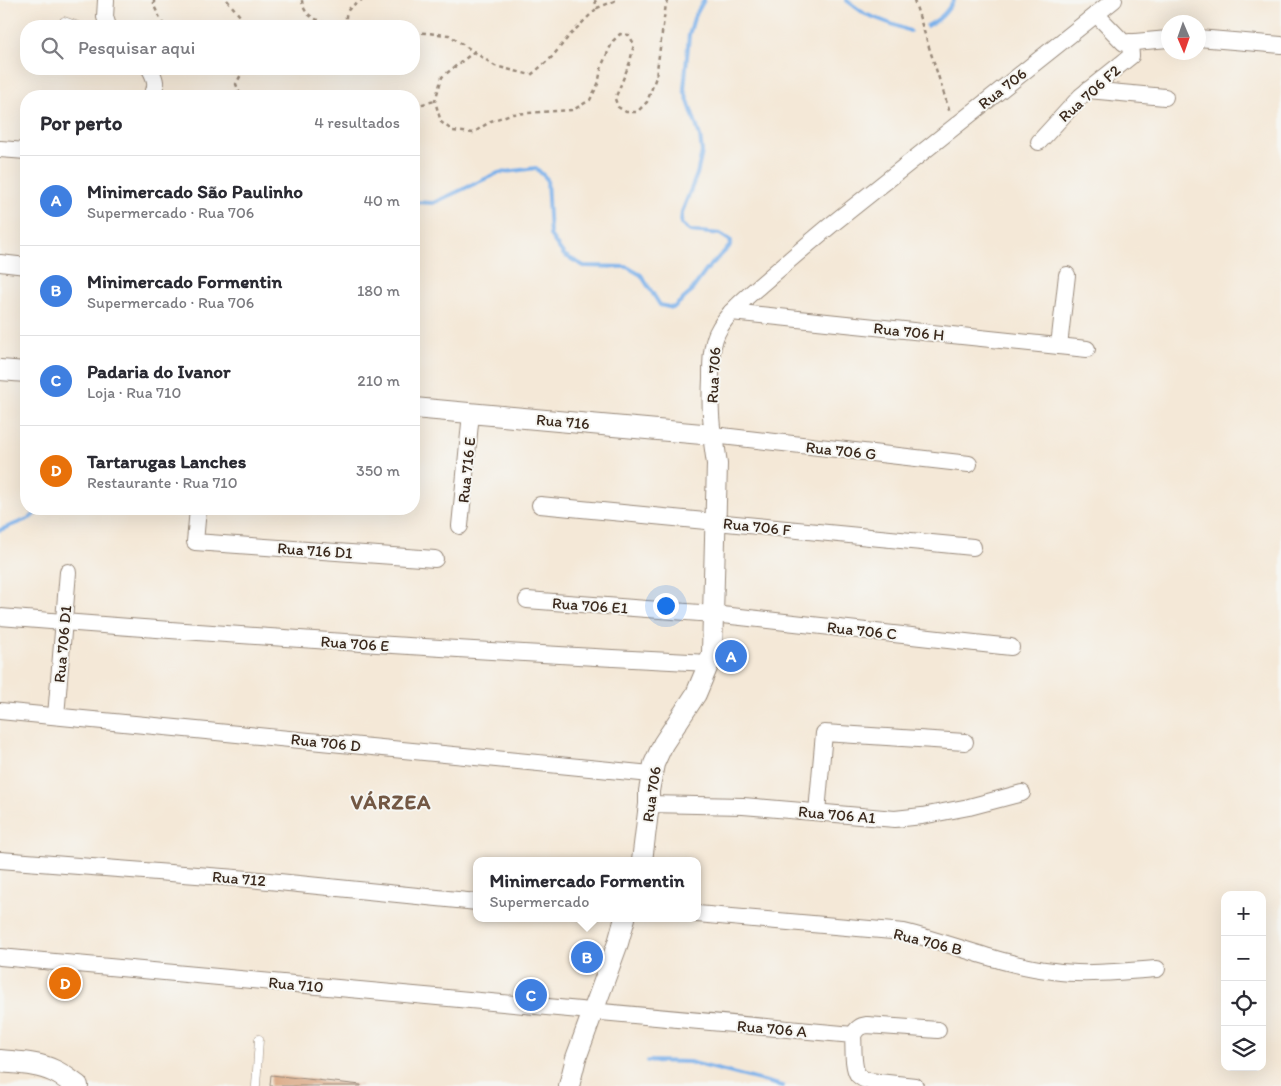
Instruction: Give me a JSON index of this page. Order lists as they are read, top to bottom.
{
  "streets": {
    "street": [
      "Rua 706",
      "Rua 706 F2",
      "Rua 706 H",
      "Rua 716",
      "Rua 706 G",
      "Rua 716 E",
      "Rua 706 F",
      "Rua 716 D1",
      "Rua 706 E1",
      "Rua 706 C",
      "Rua 706 E",
      "Rua 706 D1",
      "Rua 706 D",
      "Rua 706 A1",
      "Rua 712",
      "Rua 706 B",
      "Rua 710",
      "Rua 706 A"
    ]
  },
  "crossings": [
    ["Rua 706", "Rua 706 H"],
    ["Rua 706", "Rua 716"],
    ["Rua 706", "Rua 706 G"],
    ["Rua 706", "Rua 706 F"],
    ["Rua 706", "Rua 706 E1"],
    ["Rua 706", "Rua 706 C"],
    ["Rua 706", "Rua 706 E"],
    ["Rua 706", "Rua 706 D"],
    ["Rua 706", "Rua 706 A1"],
    ["Rua 716", "Rua 706 G"],
    ["Rua 716", "Rua 716 E"],
    ["Rua 706 E1", "Rua 706 C"],
    ["Rua 706 E", "Rua 706 D1"],
    ["Rua 706 D1", "Rua 706 D"],
    ["Rua 710", "Rua 706 A"]
  ],
  "districts": ["VÁRZEA"],
  "north": "bottom",
  "page": {
    "search": "Pesquisar aqui",
    "heading": ["Por perto", "4 resultados"],
    "list": [
      {
        "mark": "A",
        "name": "Minimercado São Paulinho",
        "note": "Supermercado · Rua 706",
        "value": "40 m"
      },
      {
        "mark": "B",
        "name": "Minimercado Formentin",
        "note": "Supermercado · Rua 706",
        "value": "180 m"
      },
      {
        "mark": "C",
        "name": "Padaria do Ivanor",
        "note": "Loja · Rua 710",
        "value": "210 m"
      },
      {
        "mark": "D",
        "name": "Tartarugas Lanches",
        "note": "Restaurante · Rua 710",
        "value": "350 m"
      }
    ],
    "pins": [
      "A",
      "B",
      "D",
      "C"
    ],
    "popup": ["Minimercado Formentin", "Supermercado"],
    "map_buttons": ["+", "−"]
  }
}
